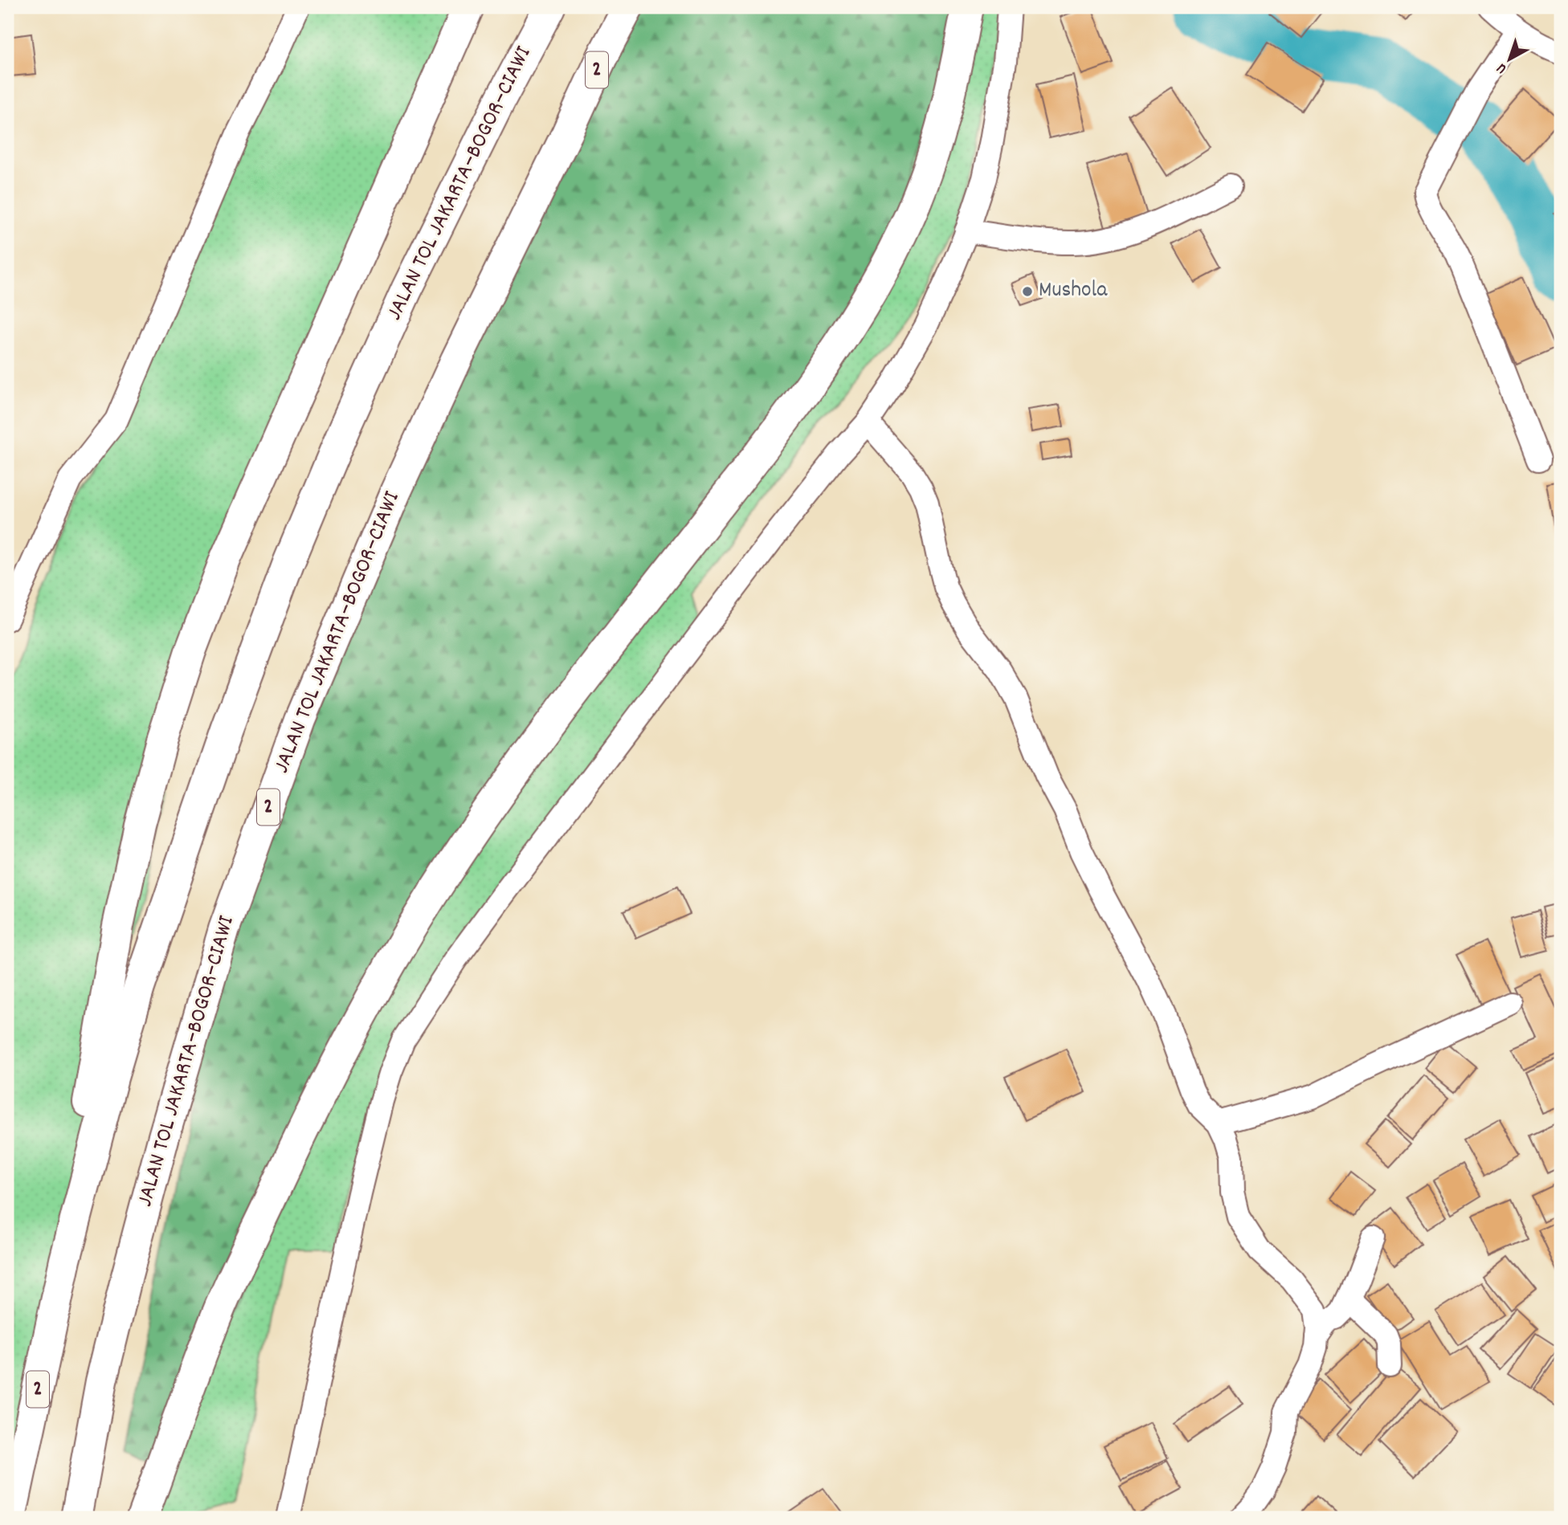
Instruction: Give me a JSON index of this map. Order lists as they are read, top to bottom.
{
  "streets": {
    "highway": ["2", "JALAN TOL JAKARTA–BOGOR–CIAWI"]
  },
  "places": ["Mushola"],
  "north": "bottom left"
}
